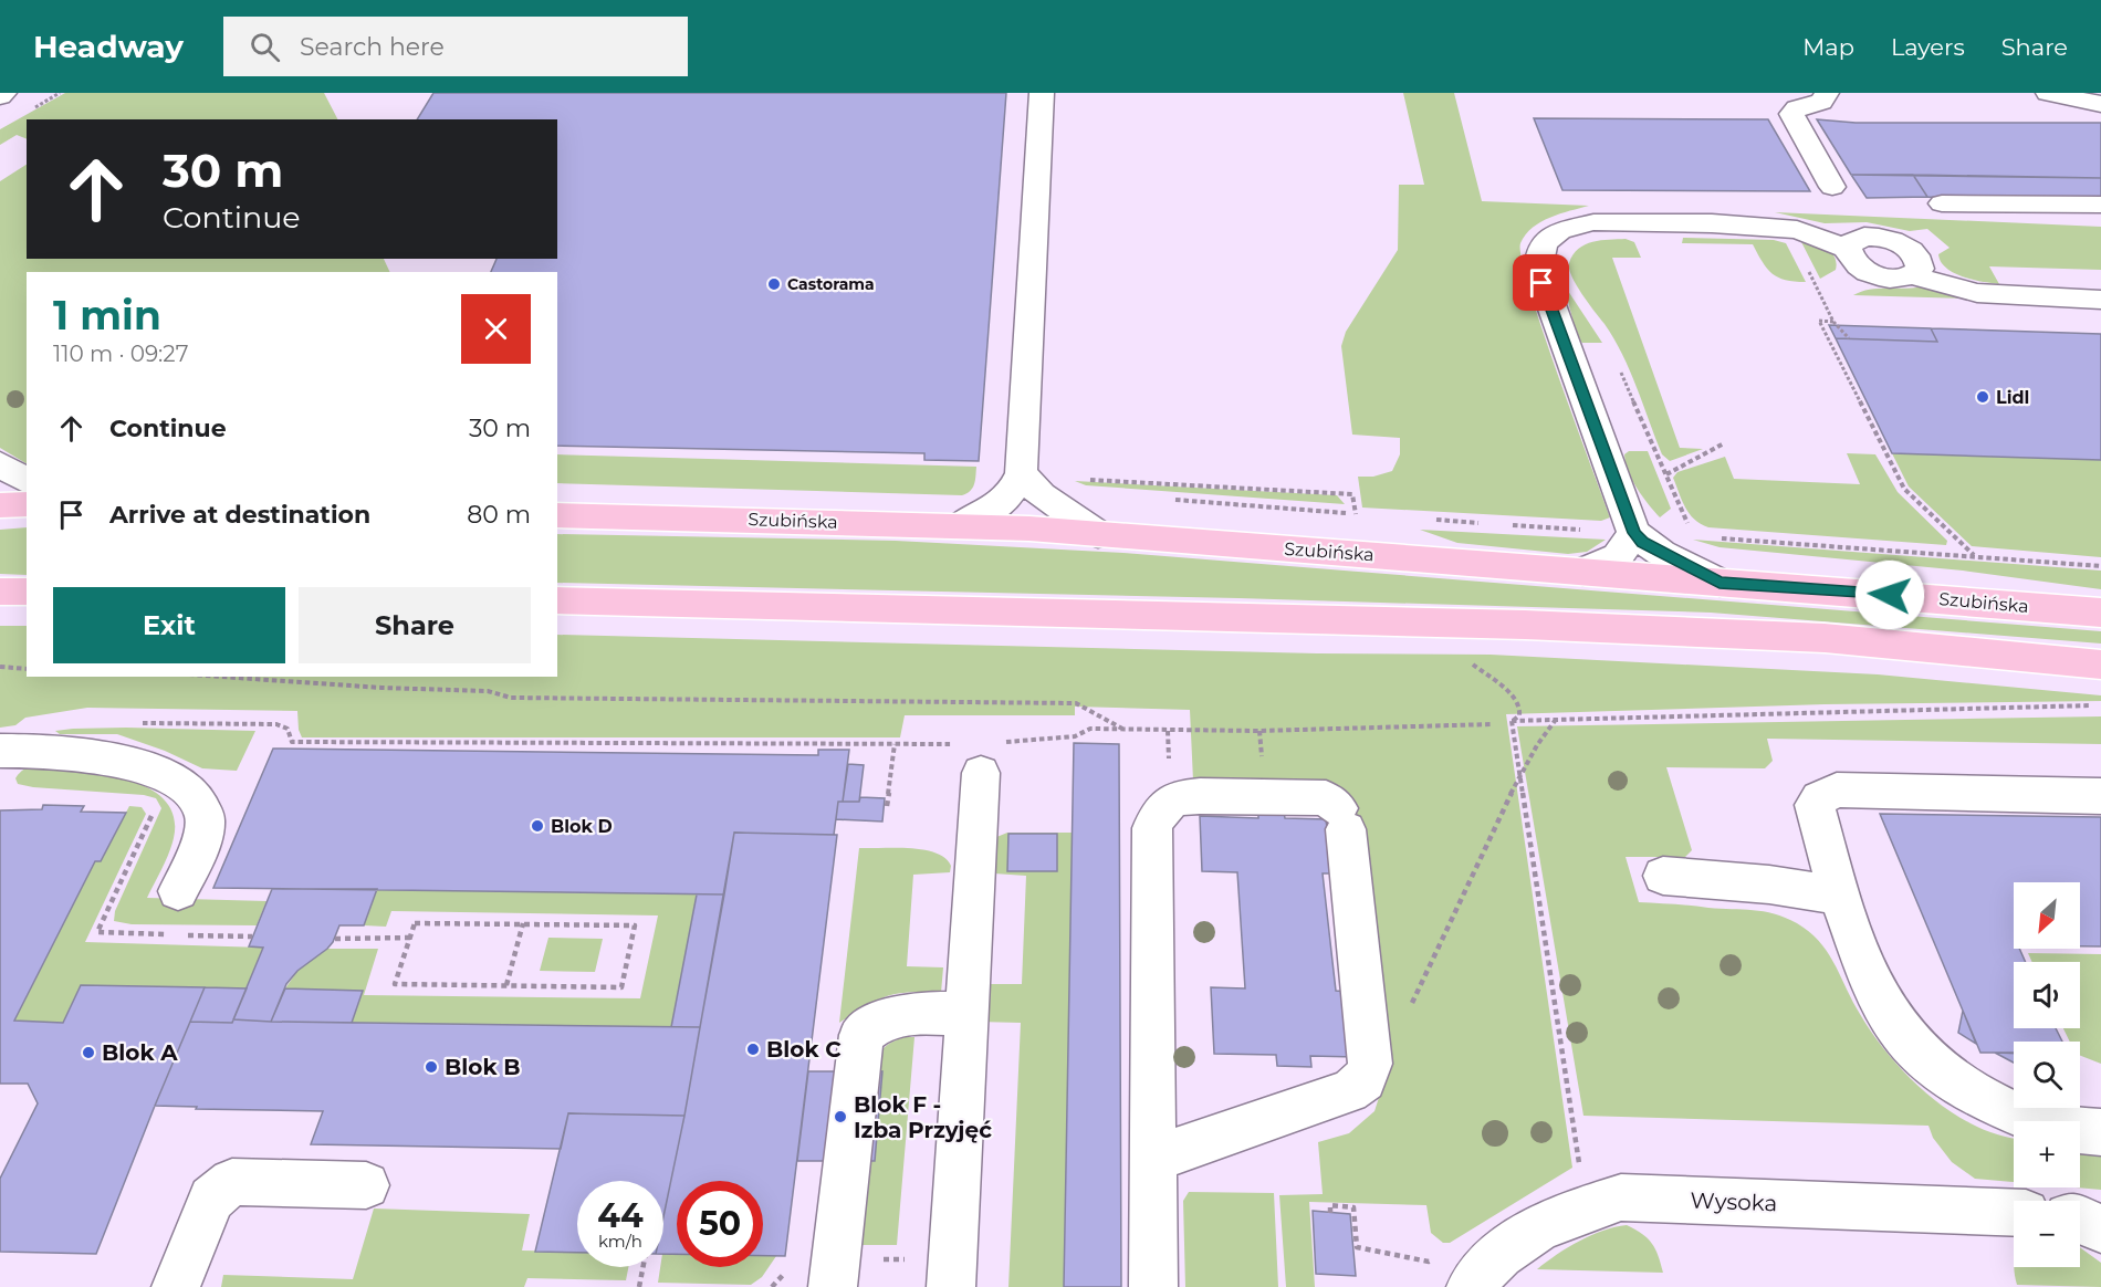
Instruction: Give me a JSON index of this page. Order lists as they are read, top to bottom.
{
  "streets": {
    "main road": ["Szubińska"],
    "street": ["Wysoka"]
  },
  "places": [
    "Castorama",
    "Lidl",
    "Blok D",
    "Blok C",
    "Blok A",
    "Blok B",
    "Blok F - Izba Przyjęć"
  ],
  "north": "bottom left",
  "page": {
    "header": "Headway",
    "search": "Search here",
    "nav": ["Map", "Layers", "Share"],
    "turn": ["30 m", "Continue"],
    "heading": ["1 min", "110 m · 09:27"],
    "list": [
      {
        "name": "Continue",
        "value": "30 m"
      },
      {
        "name": "Arrive at destination",
        "value": "80 m"
      }
    ],
    "buttons": ["Exit", "Share"],
    "map_buttons": ["+", "−"],
    "speed": "44 km/h",
    "limit": "50"
  }
}
